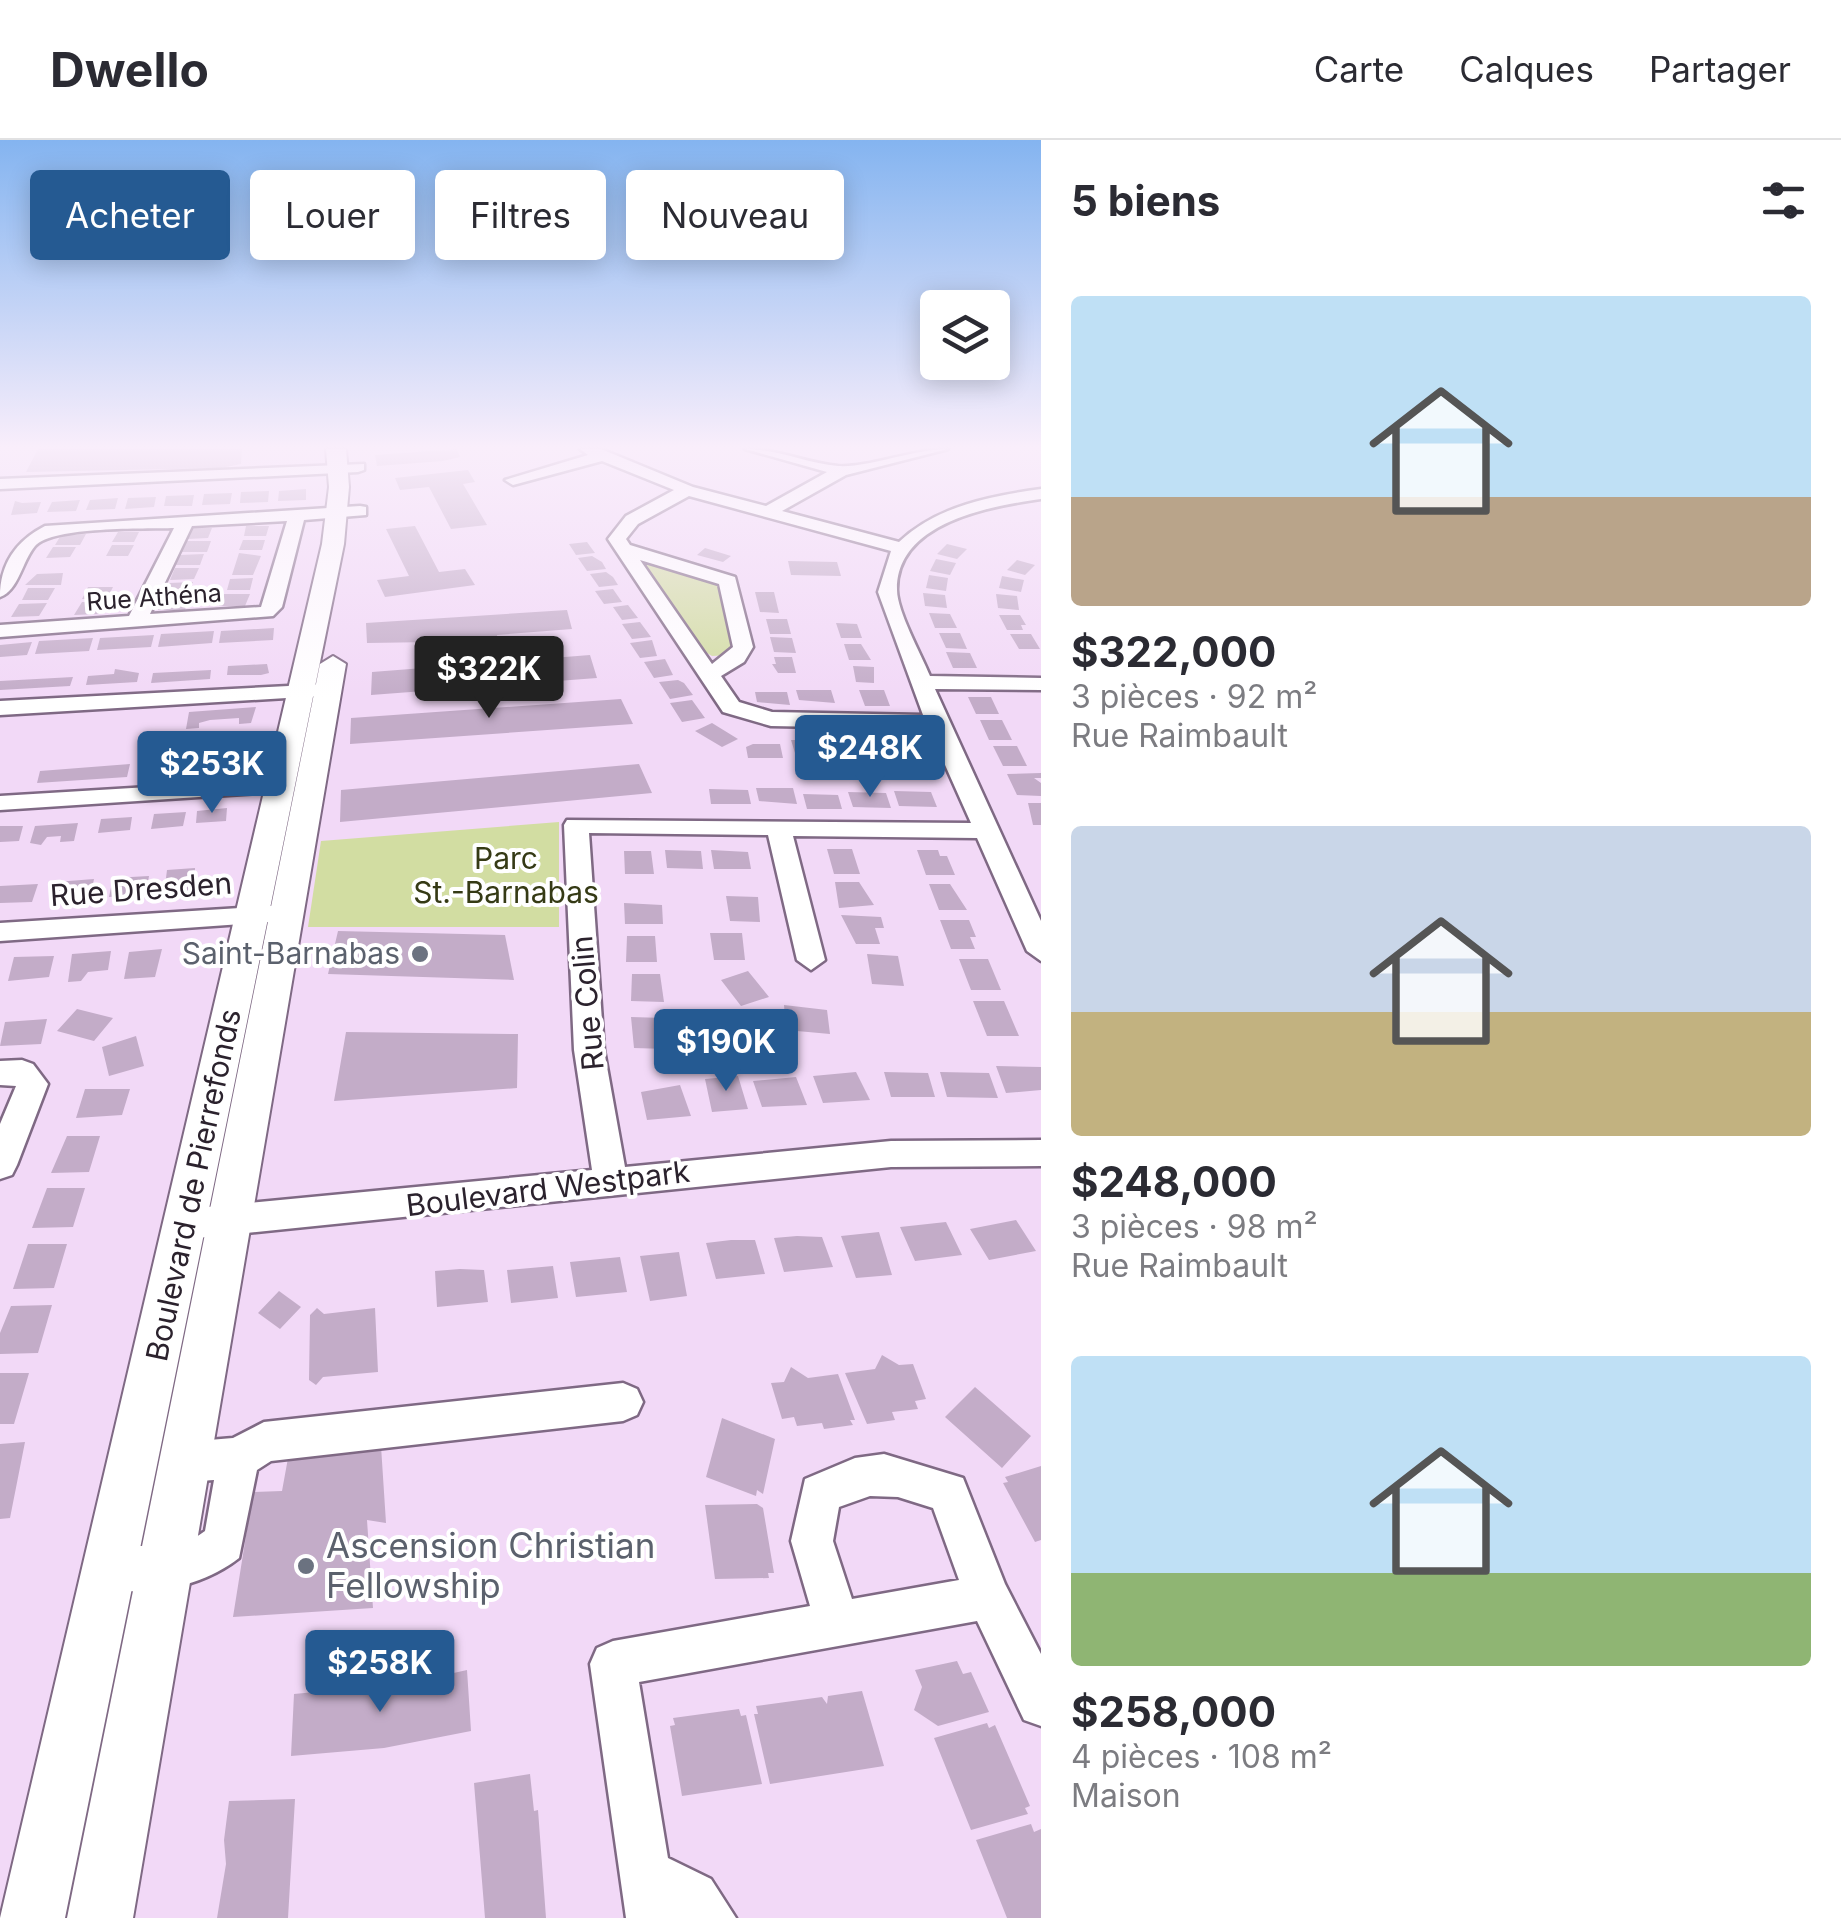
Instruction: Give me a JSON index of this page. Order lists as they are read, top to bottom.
{
  "streets": {
    "main road": ["Boulevard de Pierrefonds"],
    "street": [
      "Rue Athéna",
      "Rue Dresden",
      "Rue Colin",
      "Boulevard Westpark"
    ]
  },
  "crossings": [
    ["Rue Dresden", "Boulevard de Pierrefonds"],
    ["Rue Colin", "Boulevard Westpark"],
    ["Boulevard de Pierrefonds", "Boulevard Westpark"]
  ],
  "parks": ["Parc St.-Barnabas"],
  "places": ["Saint-Barnabas", "Ascension Christian Fellowship"],
  "page": {
    "header": "Dwello",
    "nav": ["Carte", "Calques", "Partager"],
    "heading": "5 biens",
    "chip": [
      "Acheter",
      "Louer",
      "Filtres",
      "Nouveau"
    ],
    "list": [
      {
        "name": "$322,000",
        "note": "3 pièces · 92 m² · Rue Raimbault"
      },
      {
        "name": "$248,000",
        "note": "3 pièces · 98 m² · Rue Raimbault"
      },
      {
        "name": "$258,000",
        "note": "4 pièces · 108 m² · Maison"
      }
    ],
    "price": [
      "$322K",
      "$248K",
      "$253K",
      "$190K",
      "$258K"
    ]
  }
}
